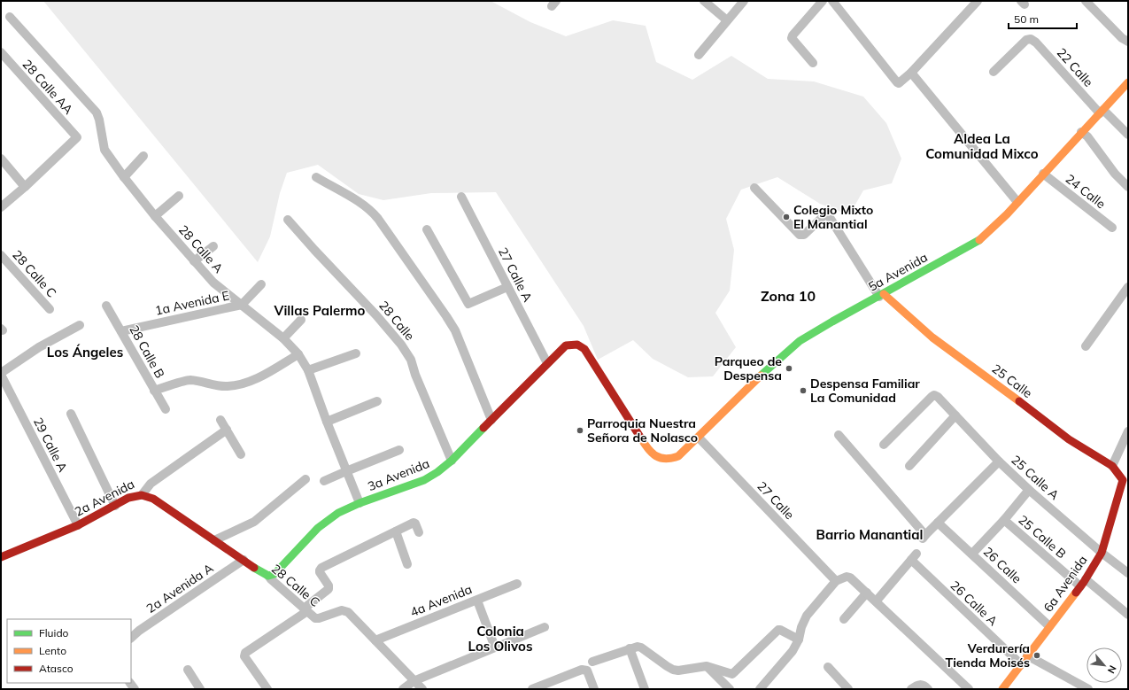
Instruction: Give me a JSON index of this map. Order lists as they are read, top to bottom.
{
  "streets": {
    "street": [
      "22 Calle",
      "28 Calle AA",
      "24 Calle",
      "28 Calle A",
      "5a Avenida",
      "28 Calle C",
      "27 Calle A",
      "1a Avenida E",
      "28 Calle",
      "28 Calle B",
      "25 Calle",
      "29 Calle A",
      "3a Avenida",
      "25 Calle A",
      "2a Avenida",
      "27 Calle",
      "25 Calle B",
      "26 Calle",
      "6a Avenida",
      "2a Avenida A",
      "4a Avenida",
      "26 Calle A"
    ]
  },
  "crossings": [
    ["22 Calle", "5a Avenida"],
    ["24 Calle", "5a Avenida"],
    ["28 Calle A", "1a Avenida E"],
    ["28 Calle A", "3a Avenida"],
    ["5a Avenida", "25 Calle"],
    ["5a Avenida", "3a Avenida"],
    ["5a Avenida", "27 Calle"],
    ["28 Calle C", "3a Avenida"],
    ["28 Calle C", "2a Avenida"],
    ["28 Calle C", "2a Avenida A"],
    ["28 Calle C", "4a Avenida"],
    ["27 Calle A", "3a Avenida"],
    ["1a Avenida E", "28 Calle B"],
    ["28 Calle", "3a Avenida"],
    ["25 Calle", "6a Avenida"],
    ["29 Calle A", "2a Avenida"],
    ["25 Calle A", "6a Avenida"],
    ["25 Calle B", "6a Avenida"],
    ["26 Calle", "6a Avenida"],
    ["6a Avenida", "26 Calle A"]
  ],
  "districts": [
    "Aldea La Comunidad Mixco",
    "Zona 10",
    "Villas Palermo",
    "Los Ángeles",
    "Barrio Manantial",
    "Colonia Los Olivos"
  ],
  "places": [
    "Colegio Mixto El Manantial",
    "Parqueo de Despensa",
    "Despensa Familiar La Comunidad",
    "Parroquia Nuestra Señora de Nolasco",
    "Verdurería Tienda Moisés"
  ],
  "legend": ["Fluido", "Lento", "Atasco"],
  "scale_bar": "50 m",
  "north": "bottom right"
}
